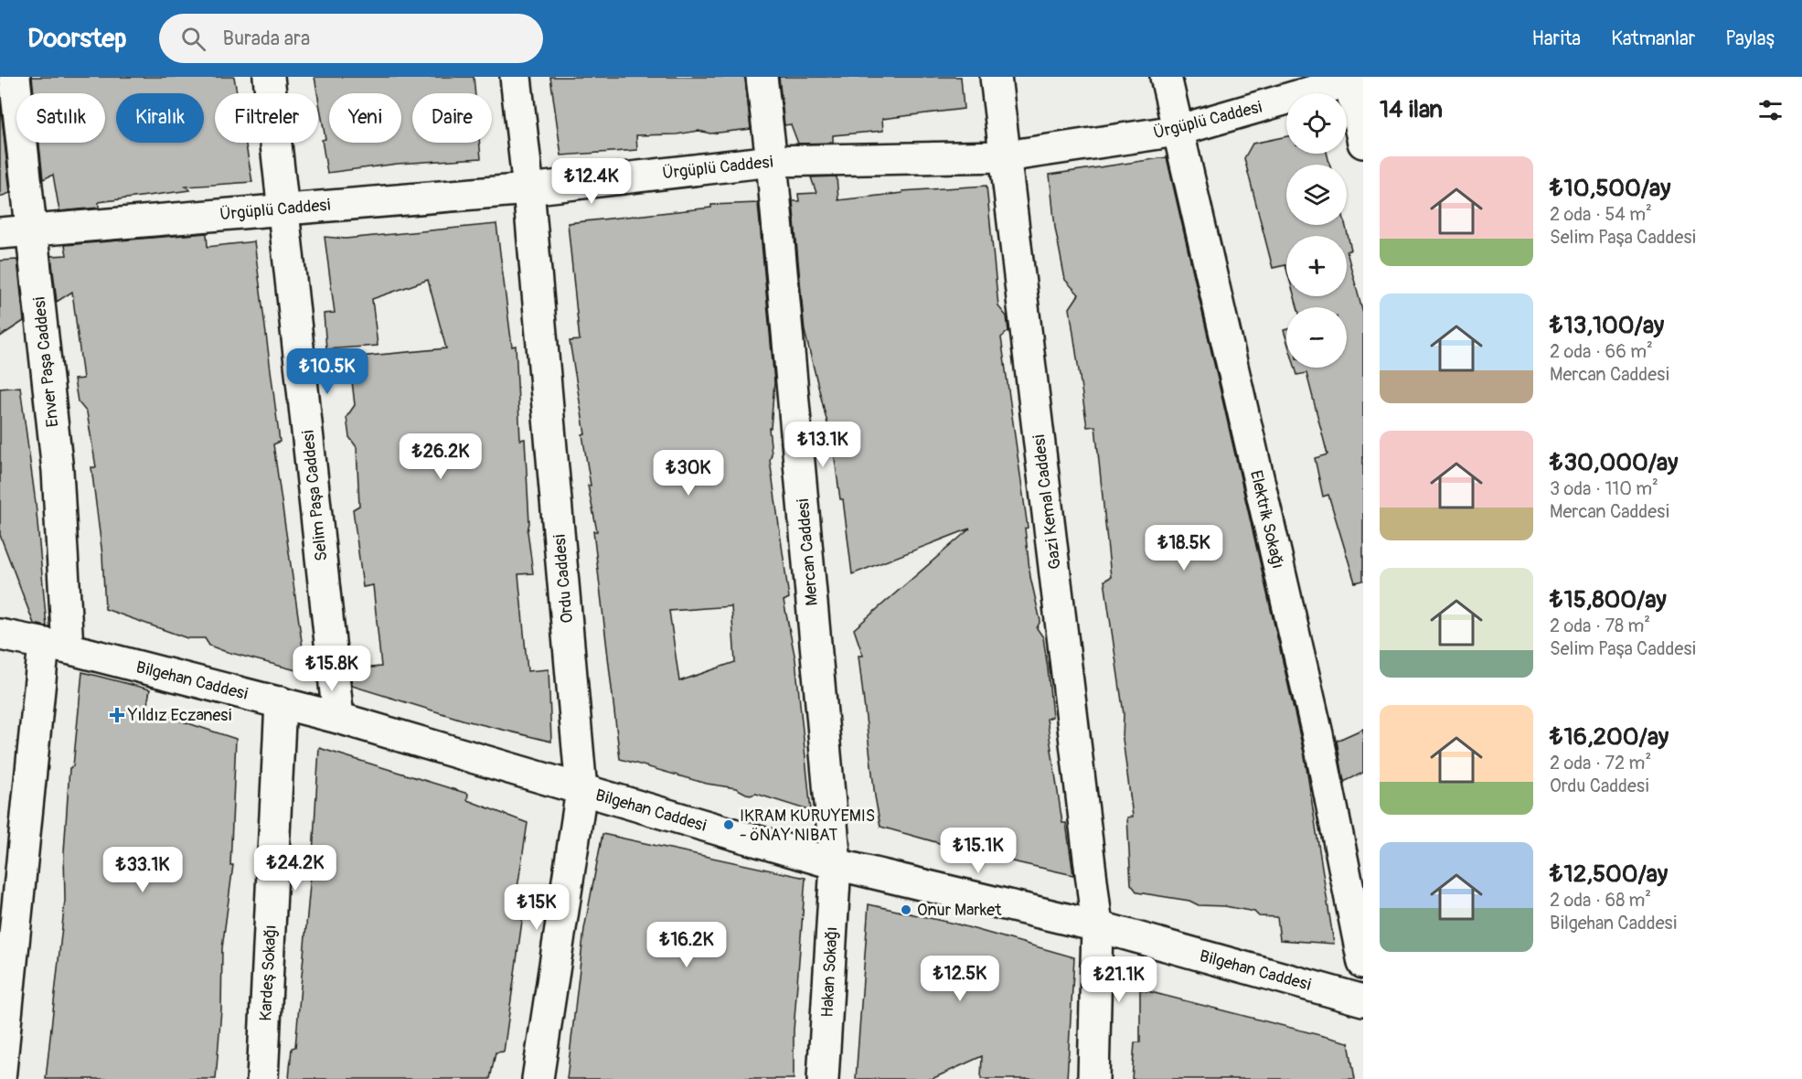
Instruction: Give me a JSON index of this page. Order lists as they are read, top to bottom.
{
  "streets": {
    "street": [
      "Ürgüplü Caddesi",
      "Enver Paşa Caddesi",
      "Selim Paşa Caddesi",
      "Gazi Kemal Caddesi",
      "Elektrik Sokağı",
      "Mercan Caddesi",
      "Ordu Caddesi",
      "Bilgehan Caddesi",
      "Hakan Sokağı",
      "Kardeş Sokağı"
    ]
  },
  "crossings": [
    ["Ürgüplü Caddesi", "Enver Paşa Caddesi"],
    ["Ürgüplü Caddesi", "Selim Paşa Caddesi"],
    ["Ürgüplü Caddesi", "Gazi Kemal Caddesi"],
    ["Ürgüplü Caddesi", "Elektrik Sokağı"],
    ["Ürgüplü Caddesi", "Mercan Caddesi"],
    ["Ürgüplü Caddesi", "Ordu Caddesi"],
    ["Enver Paşa Caddesi", "Bilgehan Caddesi"],
    ["Selim Paşa Caddesi", "Bilgehan Caddesi"],
    ["Gazi Kemal Caddesi", "Bilgehan Caddesi"],
    ["Mercan Caddesi", "Bilgehan Caddesi"],
    ["Mercan Caddesi", "Hakan Sokağı"],
    ["Ordu Caddesi", "Bilgehan Caddesi"],
    ["Bilgehan Caddesi", "Hakan Sokağı"],
    ["Bilgehan Caddesi", "Kardeş Sokağı"]
  ],
  "places": {
    "health": ["Yıldız Eczanesi"],
    "other": ["IKRAM KURUYEMIS - öNAY NIBAT", "Onur Market"]
  },
  "page": {
    "header": "Doorstep",
    "search": "Burada ara",
    "nav": ["Harita", "Katmanlar", "Paylaş"],
    "heading": "14 ilan",
    "map_buttons": ["+", "−"],
    "chip": [
      "Satılık",
      "Kiralık",
      "Filtreler",
      "Yeni",
      "Daire"
    ],
    "list": [
      {
        "name": "₺10,500/ay",
        "note": "2 oda · 54 m² · Selim Paşa Caddesi"
      },
      {
        "name": "₺13,100/ay",
        "note": "2 oda · 66 m² · Mercan Caddesi"
      },
      {
        "name": "₺30,000/ay",
        "note": "3 oda · 110 m² · Mercan Caddesi"
      },
      {
        "name": "₺15,800/ay",
        "note": "2 oda · 78 m² · Selim Paşa Caddesi"
      },
      {
        "name": "₺16,200/ay",
        "note": "2 oda · 72 m² · Ordu Caddesi"
      },
      {
        "name": "₺12,500/ay",
        "note": "2 oda · 68 m² · Bilgehan Caddesi"
      }
    ],
    "price": [
      "₺12.4K",
      "₺10.5K",
      "₺13.1K",
      "₺26.2K",
      "₺30K",
      "₺18.5K",
      "₺15.8K",
      "₺15.1K",
      "₺24.2K",
      "₺33.1K",
      "₺15K",
      "₺16.2K",
      "₺12.5K",
      "₺21.1K"
    ]
  }
}
